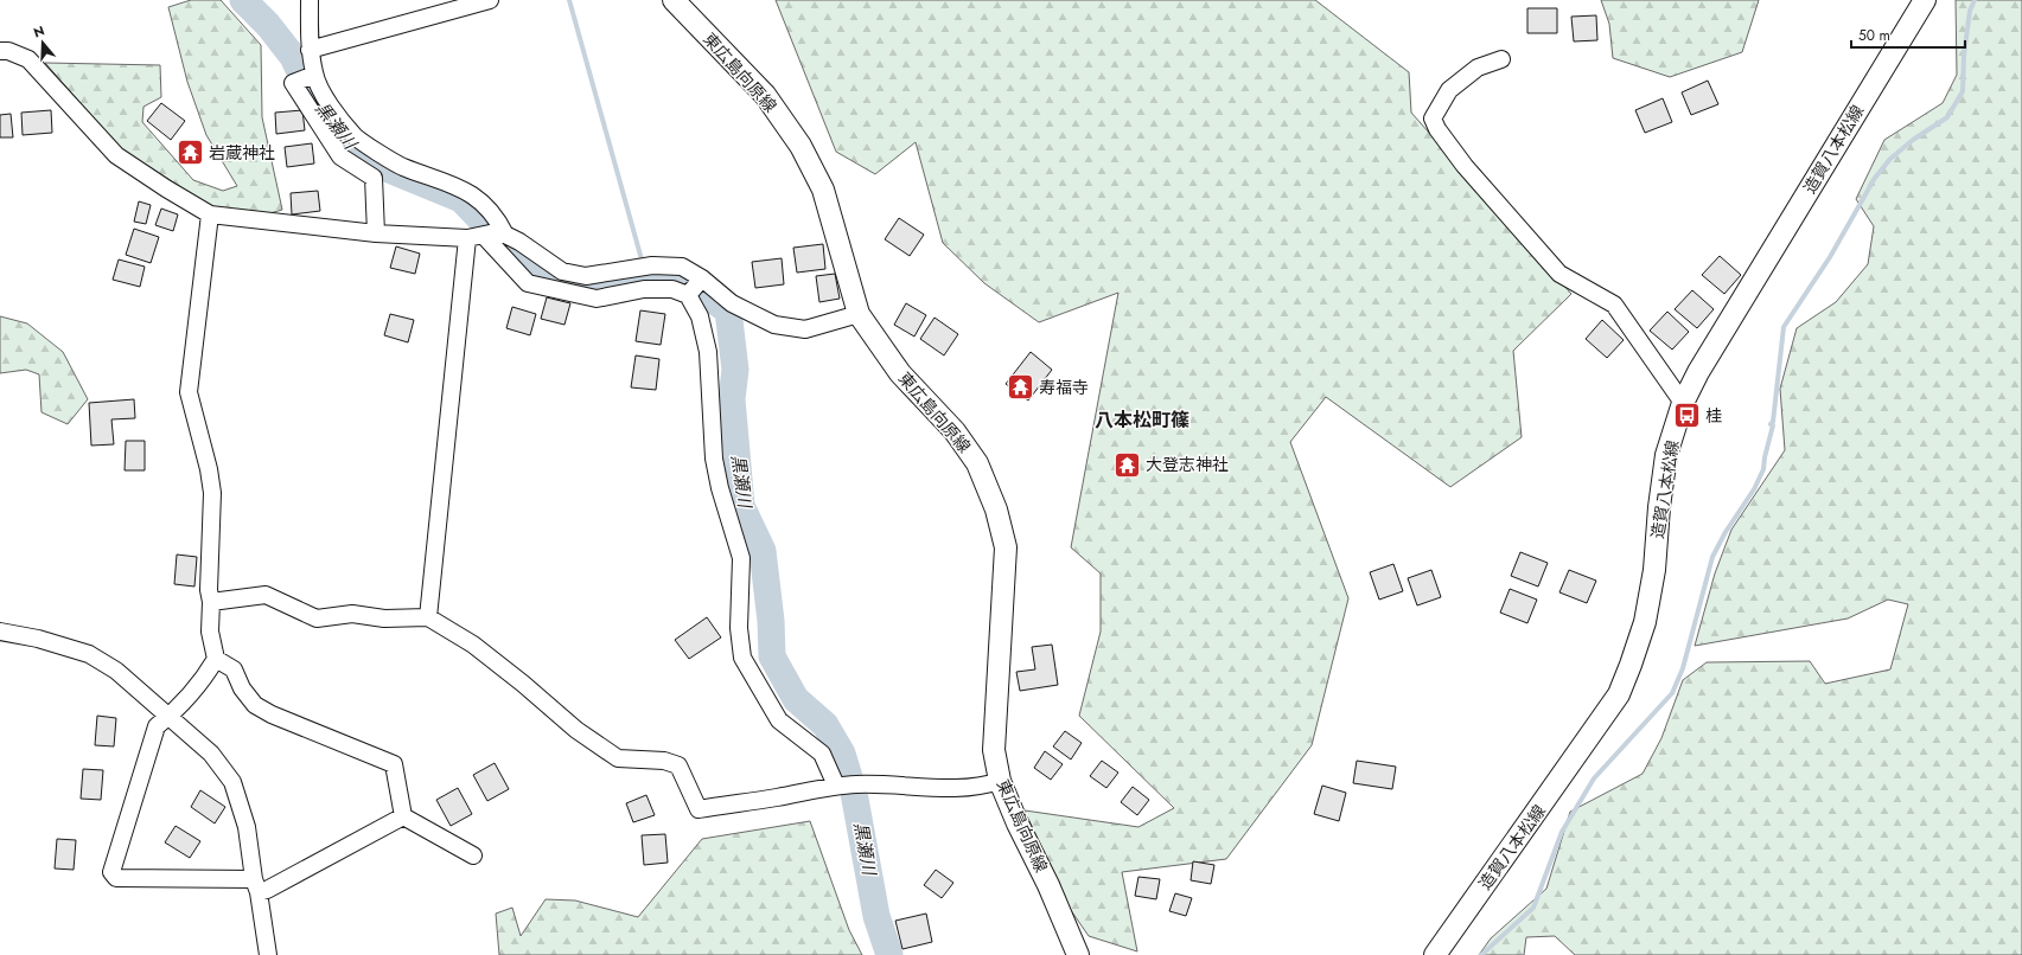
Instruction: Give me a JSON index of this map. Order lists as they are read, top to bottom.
{
  "streets": {
    "main road": ["東広島向原線", "造賀八本松線"]
  },
  "districts": ["八本松町篠"],
  "water": ["黒瀬川"],
  "places": {
    "temple": ["岩蔵神社", "寿福寺", "大登志神社"],
    "bus stop": ["桂"]
  },
  "scale_bar": "50 m",
  "north": "top"
}
